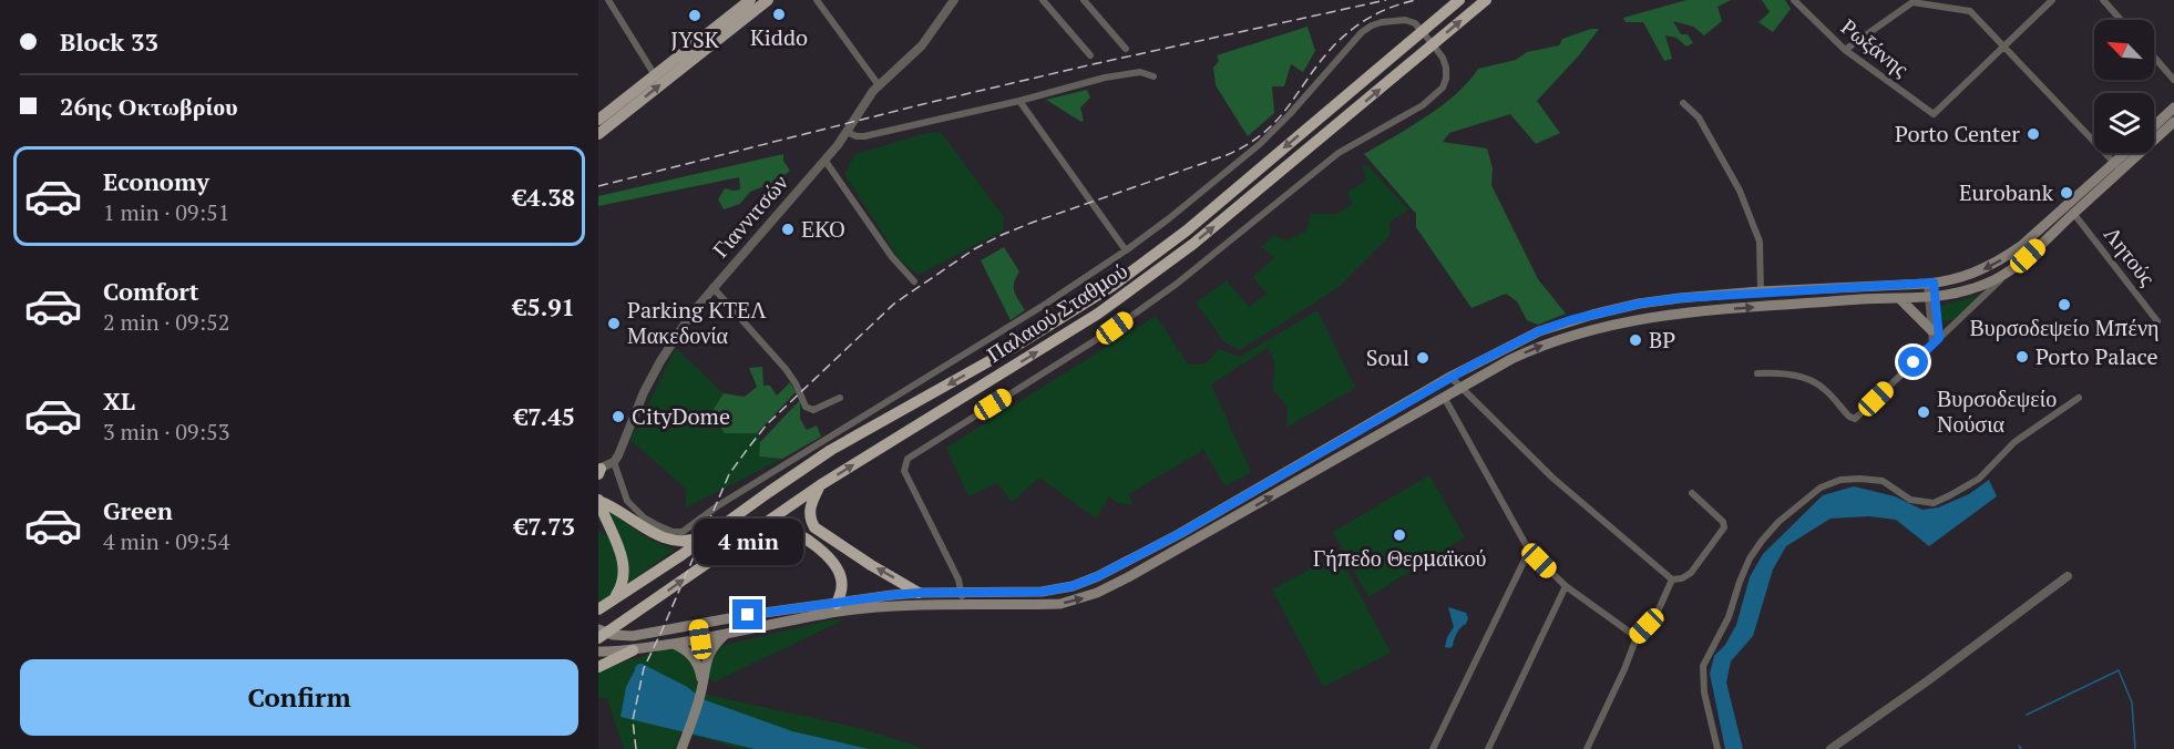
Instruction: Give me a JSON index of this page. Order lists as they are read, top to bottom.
{
  "streets": {
    "highway": ["Παλαιού Σταθμού"],
    "street": ["Ρωξάνης", "Γιαννιτσών", "Λητούς"]
  },
  "places": [
    "Kiddo",
    "JYSK",
    "Porto Center",
    "Eurobank",
    "ΕΚΟ",
    "Βυρσοδεψείο Μπένη",
    "Parking ΚΤΕΛ Μακεδονία",
    "BP",
    "Porto Palace",
    "Soul",
    "Βυρσοδεψείο Νούσια",
    "CityDome",
    "Γήπεδο Θερμαϊκού"
  ],
  "north": "top left",
  "page": {
    "banner": ["Block 33", "26ης Οκτωβρίου"],
    "list": [
      {
        "name": "Economy",
        "note": "1 min · 09:51",
        "value": "€4.38"
      },
      {
        "name": "Comfort",
        "note": "2 min · 09:52",
        "value": "€5.91"
      },
      {
        "name": "XL",
        "note": "3 min · 09:53",
        "value": "€7.45"
      },
      {
        "name": "Green",
        "note": "4 min · 09:54",
        "value": "€7.73"
      }
    ],
    "bubble": "4 min",
    "buttons": "Confirm"
  }
}
